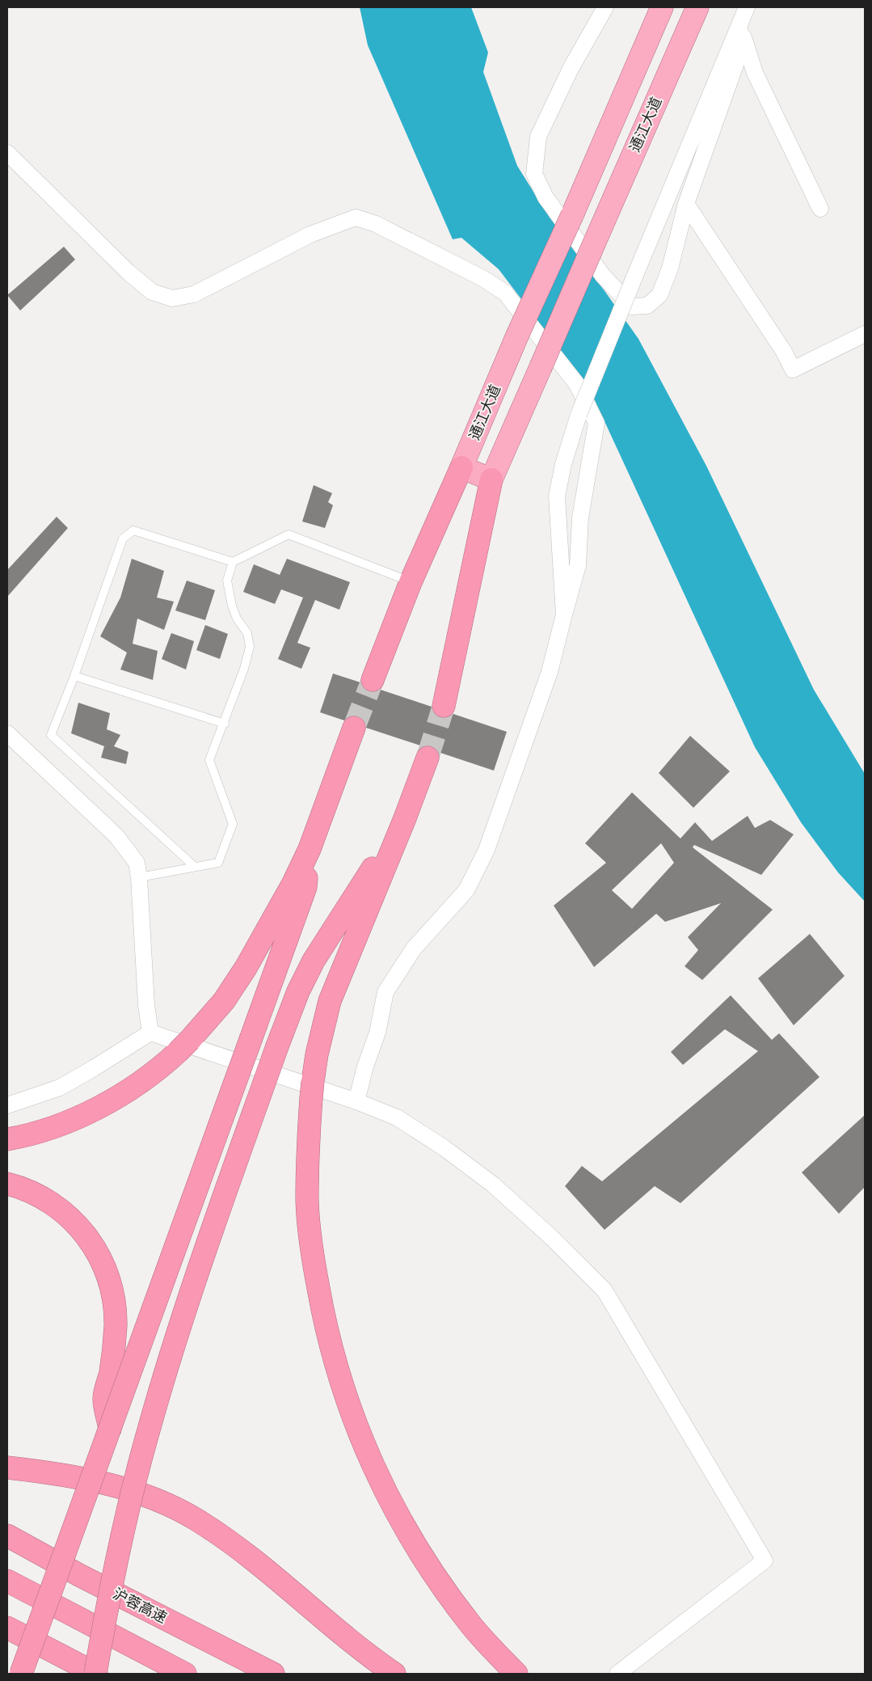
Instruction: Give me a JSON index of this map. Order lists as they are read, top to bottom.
{
  "streets": {
    "highway": ["通江大道", "沪蓉高速"]
  }
}
